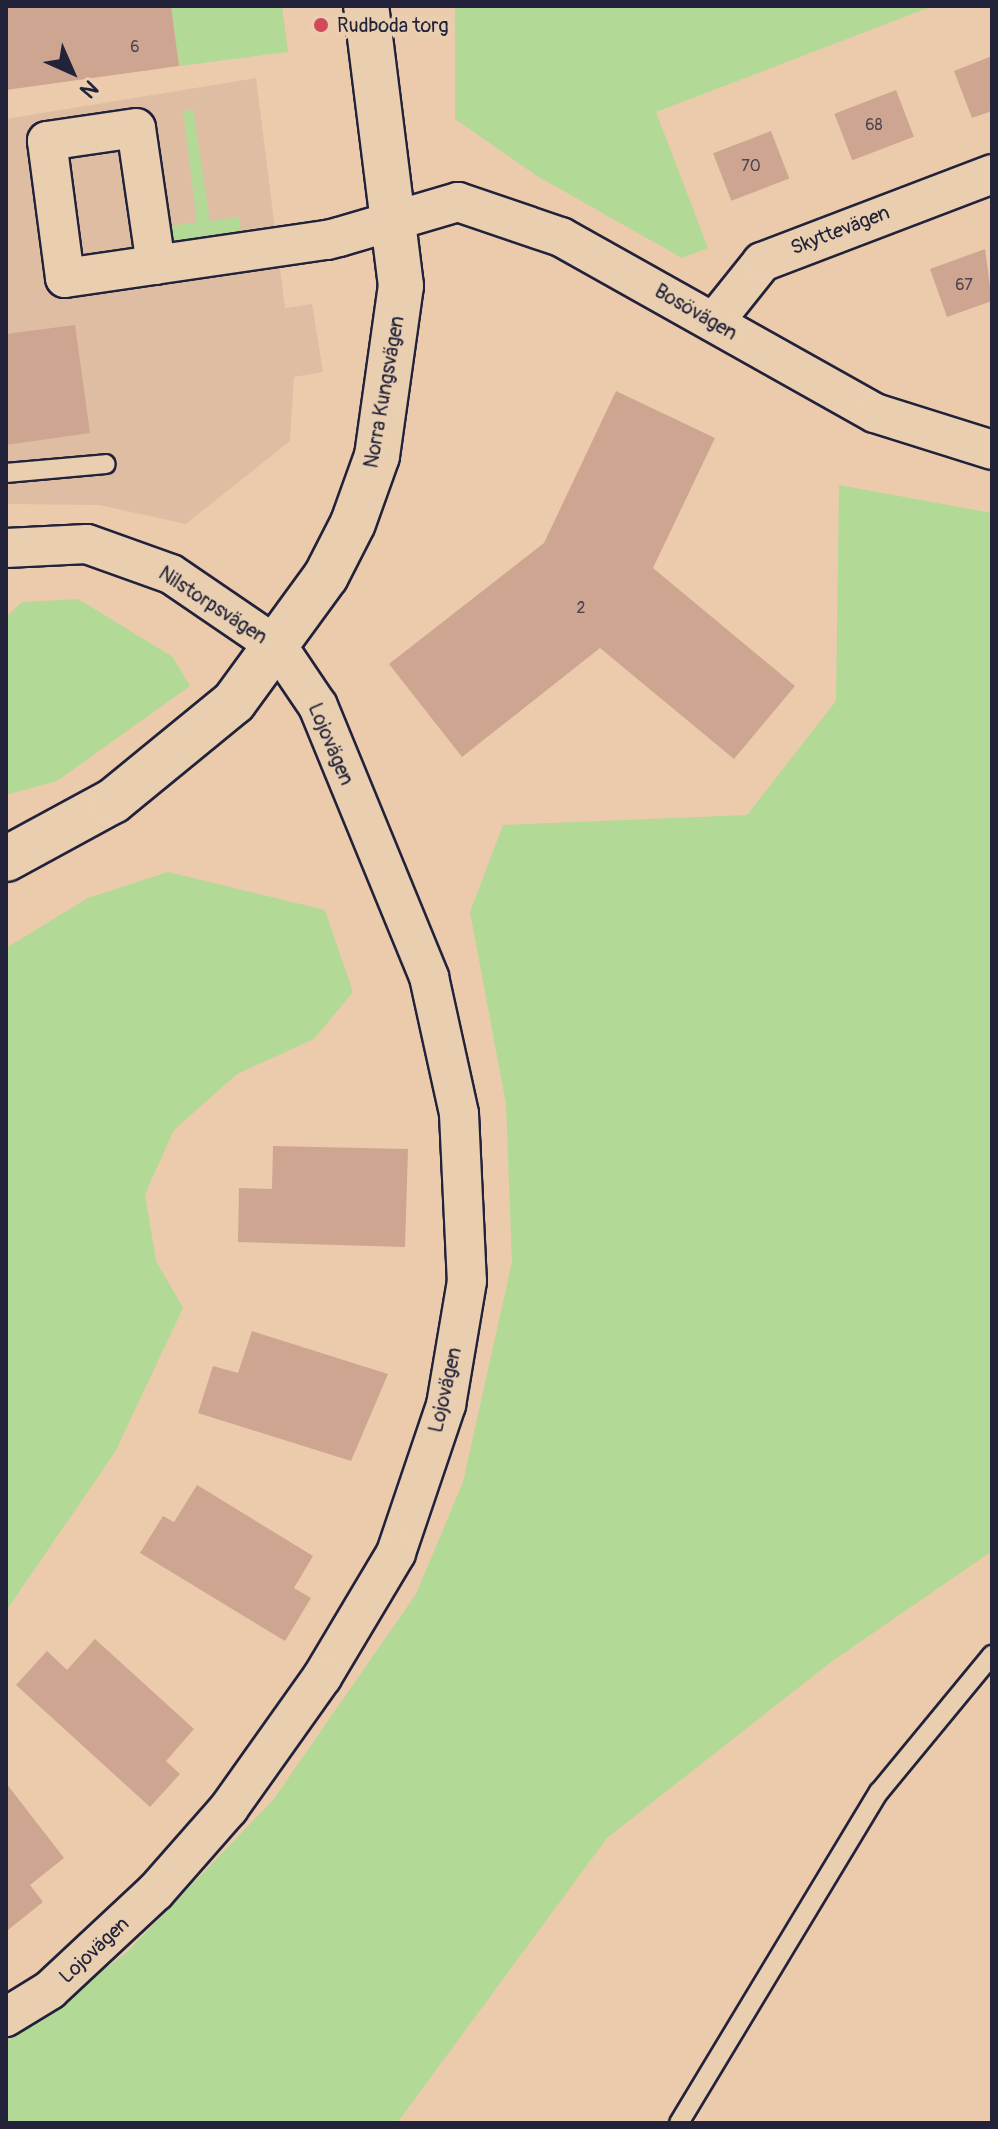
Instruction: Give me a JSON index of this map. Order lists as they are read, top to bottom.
{
  "streets": {
    "main road": ["Norra Kungsvägen"],
    "street": [
      "Skyttevägen",
      "Bosövägen",
      "Nilstorpsvägen",
      "Lojovägen"
    ]
  },
  "crossings": [
    ["Skyttevägen", "Bosövägen"],
    ["Bosövägen", "Norra Kungsvägen"],
    ["Norra Kungsvägen", "Nilstorpsvägen"],
    ["Norra Kungsvägen", "Lojovägen"],
    ["Nilstorpsvägen", "Lojovägen"]
  ],
  "places": ["Rudboda torg"],
  "house_numbers": [
    "6",
    "68",
    "70",
    "67",
    "2"
  ],
  "north": "bottom right"
}
